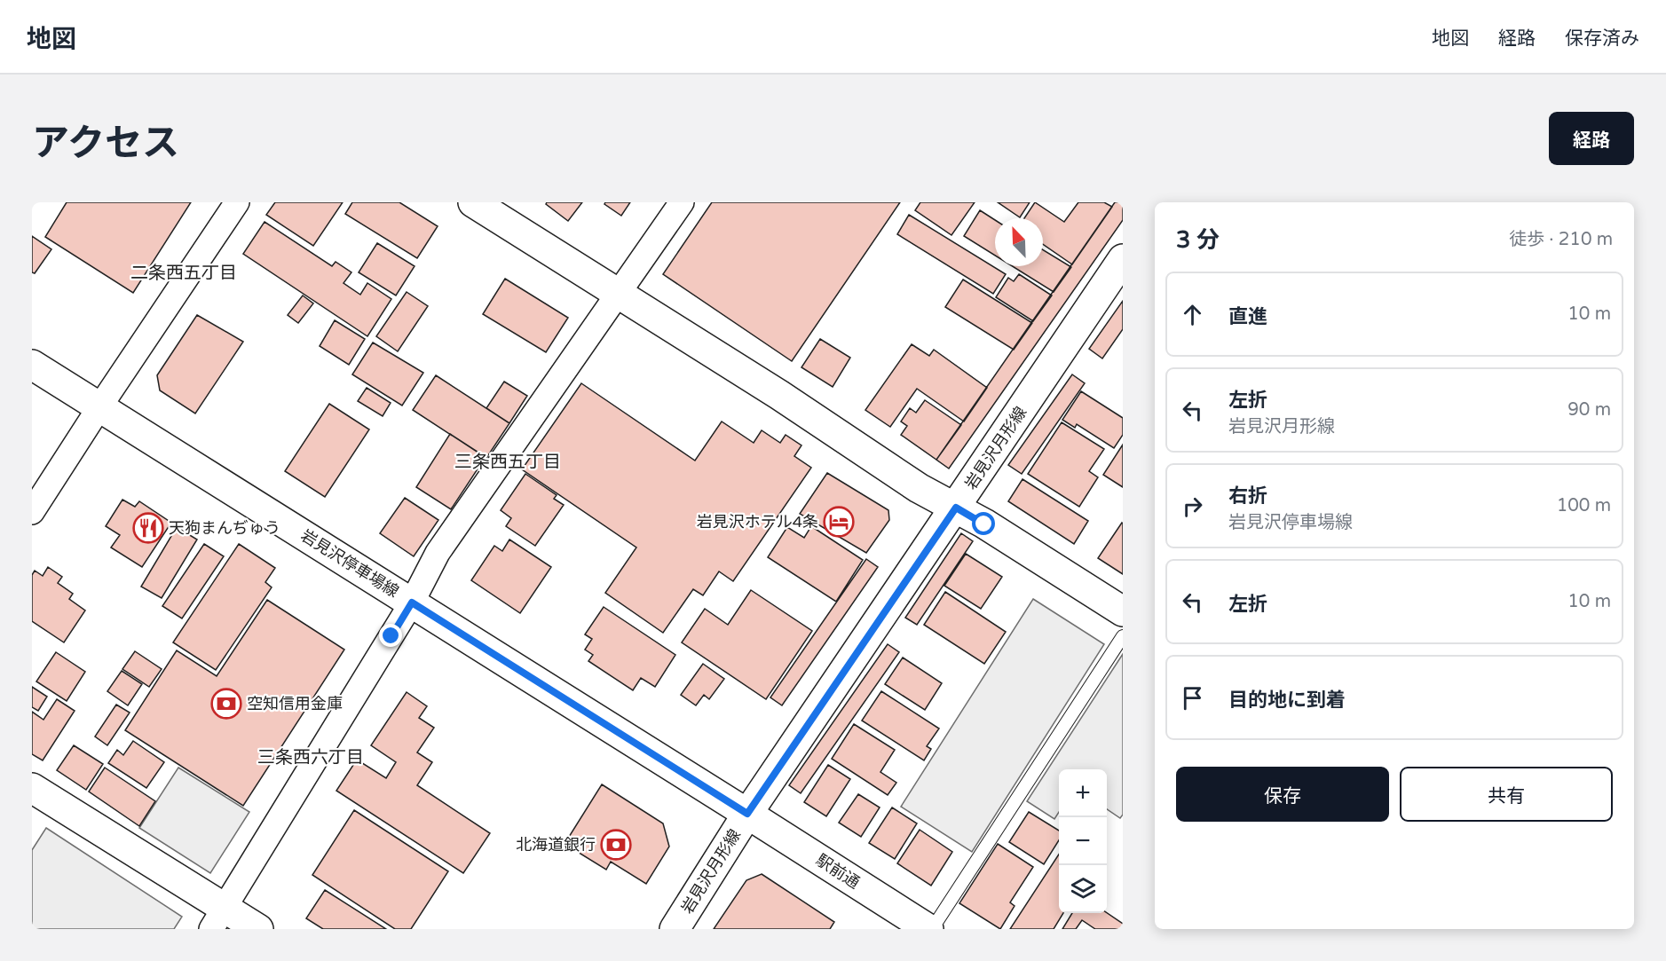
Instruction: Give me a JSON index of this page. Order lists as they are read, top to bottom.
{
  "streets": {
    "main road": ["岩見沢月形線", "岩見沢停車場線", "駅前通"]
  },
  "crossings": [
    ["岩見沢月形線", "岩見沢停車場線"],
    ["岩見沢月形線", "駅前通"],
    ["岩見沢停車場線", "駅前通"]
  ],
  "districts": ["二条西五丁目", "三条西五丁目", "三条西六丁目"],
  "places": {
    "hotel": ["岩見沢ホテル4条"],
    "restaurant": ["天狗まんぢゅう"],
    "bank": ["空知信用金庫", "北海道銀行"]
  },
  "north": "top left",
  "page": {
    "header": "地図",
    "nav": ["地図", "経路", "保存済み"],
    "title": "アクセス",
    "buttons": [
      "経路",
      ["保存", "共有"]
    ],
    "heading": ["3 分", "徒歩 · 210 m"],
    "list": [
      ["直進", "10 m"],
      ["左折", "岩見沢月形線", "90 m"],
      ["右折", "岩見沢停車場線", "100 m"],
      ["左折", "10 m"],
      "目的地に到着"
    ],
    "map_buttons": ["+", "−"]
  }
}
